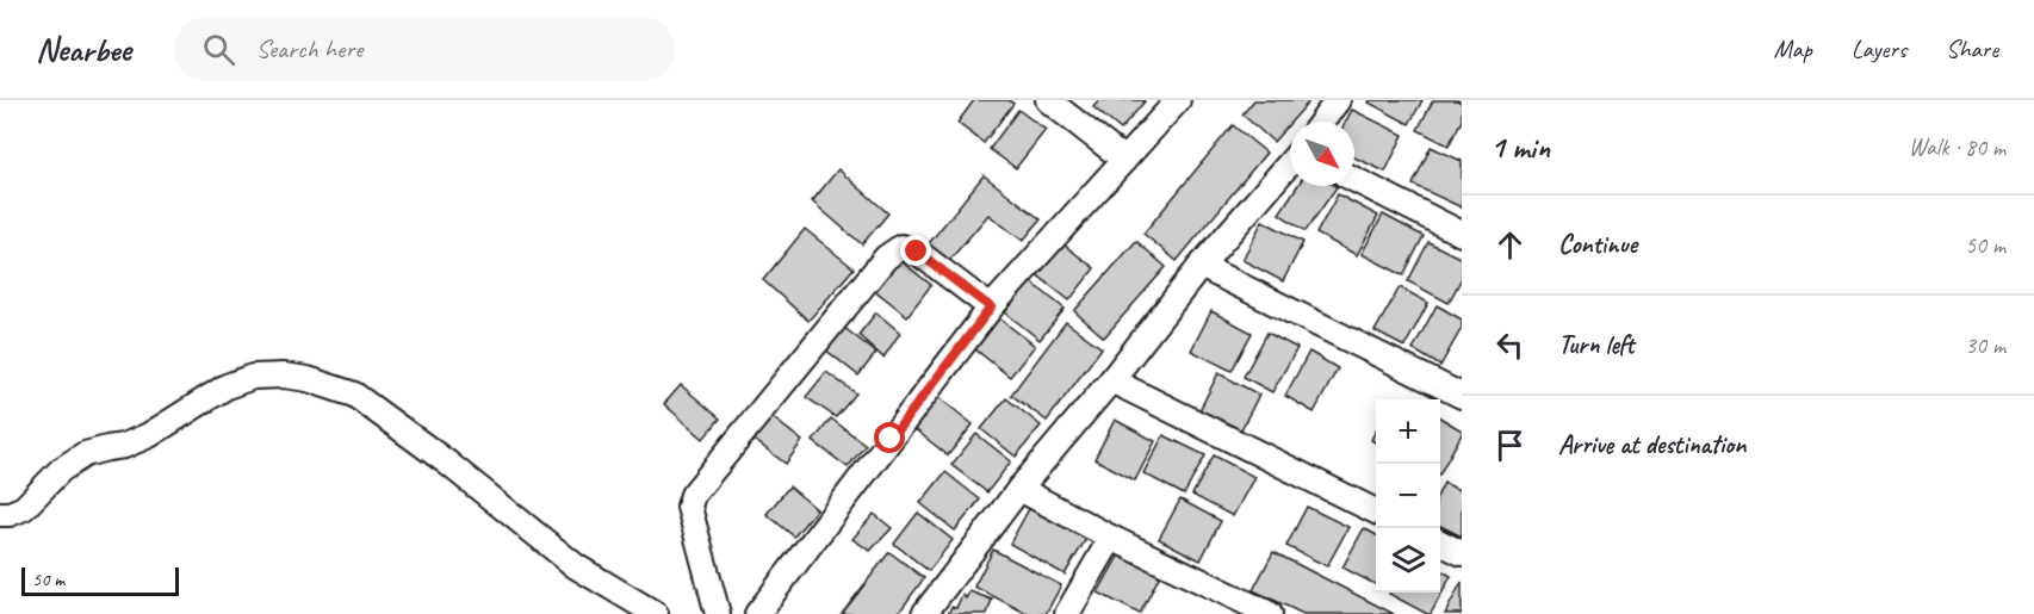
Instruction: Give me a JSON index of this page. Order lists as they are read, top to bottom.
{
  "scale_bar": "50 m",
  "north": "bottom right",
  "page": {
    "header": "Nearbee",
    "search": "Search here",
    "nav": ["Map", "Layers", "Share"],
    "heading": ["1 min", "Walk · 80 m"],
    "list": [
      ["Continue", "50 m"],
      ["Turn left", "30 m"],
      "Arrive at destination"
    ],
    "map_buttons": ["+", "−"],
    "scale": "50 m"
  }
}
